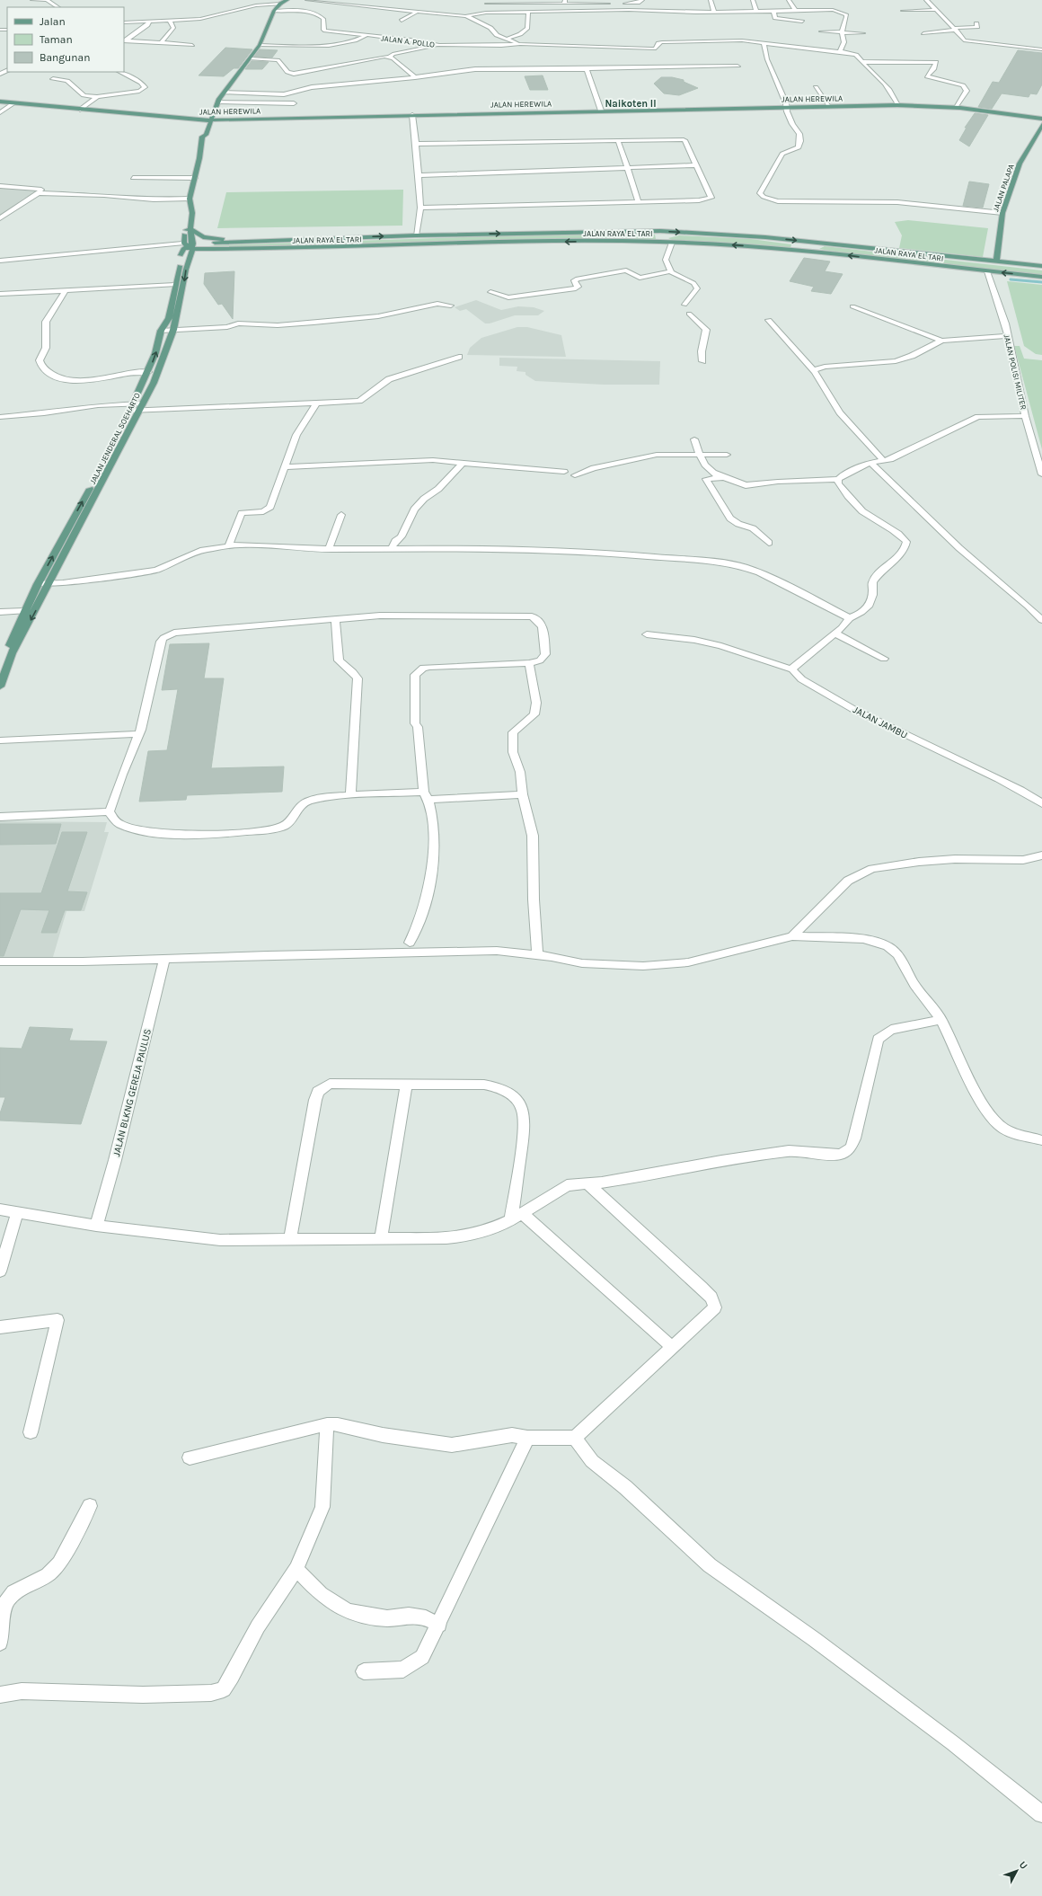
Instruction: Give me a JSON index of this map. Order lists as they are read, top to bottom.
{
  "streets": {
    "main road": [
      "JALAN HEREWILA",
      "JALAN PALAPA",
      "JALAN RAYA EL TARI",
      "JALAN JENDERAL SOEHARTO"
    ],
    "street": [
      "JALAN A. POLLO",
      "JALAN POLISI MILITER",
      "JALAN JAMBU",
      "JALAN BLKNG GEREJA PAULUS"
    ]
  },
  "crossings": [
    ["JALAN A. POLLO", "JALAN HEREWILA"],
    ["JALAN HEREWILA", "JALAN JENDERAL SOEHARTO"],
    ["JALAN PALAPA", "JALAN RAYA EL TARI"],
    ["JALAN RAYA EL TARI", "JALAN POLISI MILITER"],
    ["JALAN RAYA EL TARI", "JALAN JENDERAL SOEHARTO"]
  ],
  "districts": ["Naikoten II"],
  "legend": ["Jalan", "Taman", "Bangunan"],
  "north": "top right"
}
